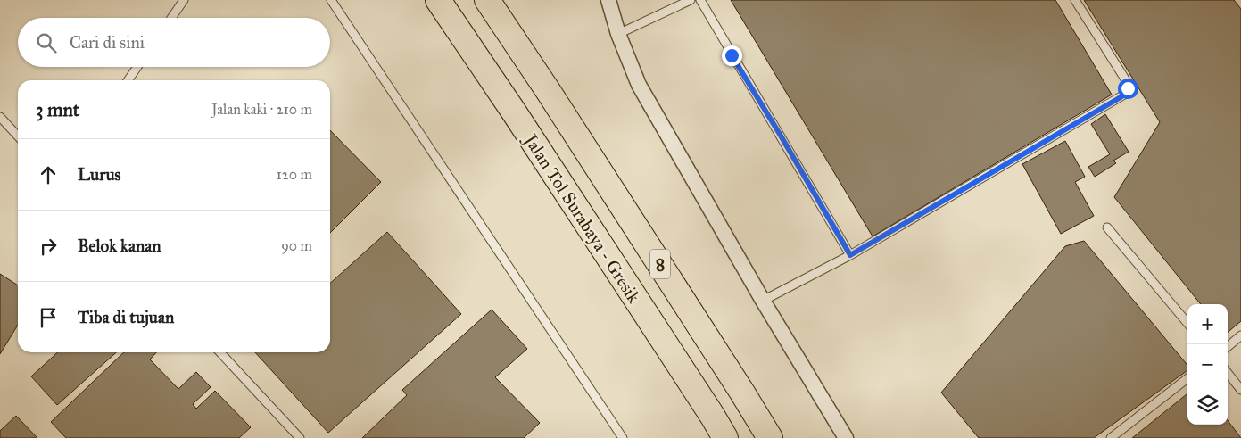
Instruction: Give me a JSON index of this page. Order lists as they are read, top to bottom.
{
  "streets": {
    "highway": ["Jalan Tol Surabaya - Gresik", "8"]
  },
  "page": {
    "search": "Cari di sini",
    "heading": ["3 mnt", "Jalan kaki · 210 m"],
    "list": [
      ["Lurus", "120 m"],
      ["Belok kanan", "90 m"],
      "Tiba di tujuan"
    ],
    "map_buttons": ["+", "−"]
  }
}
